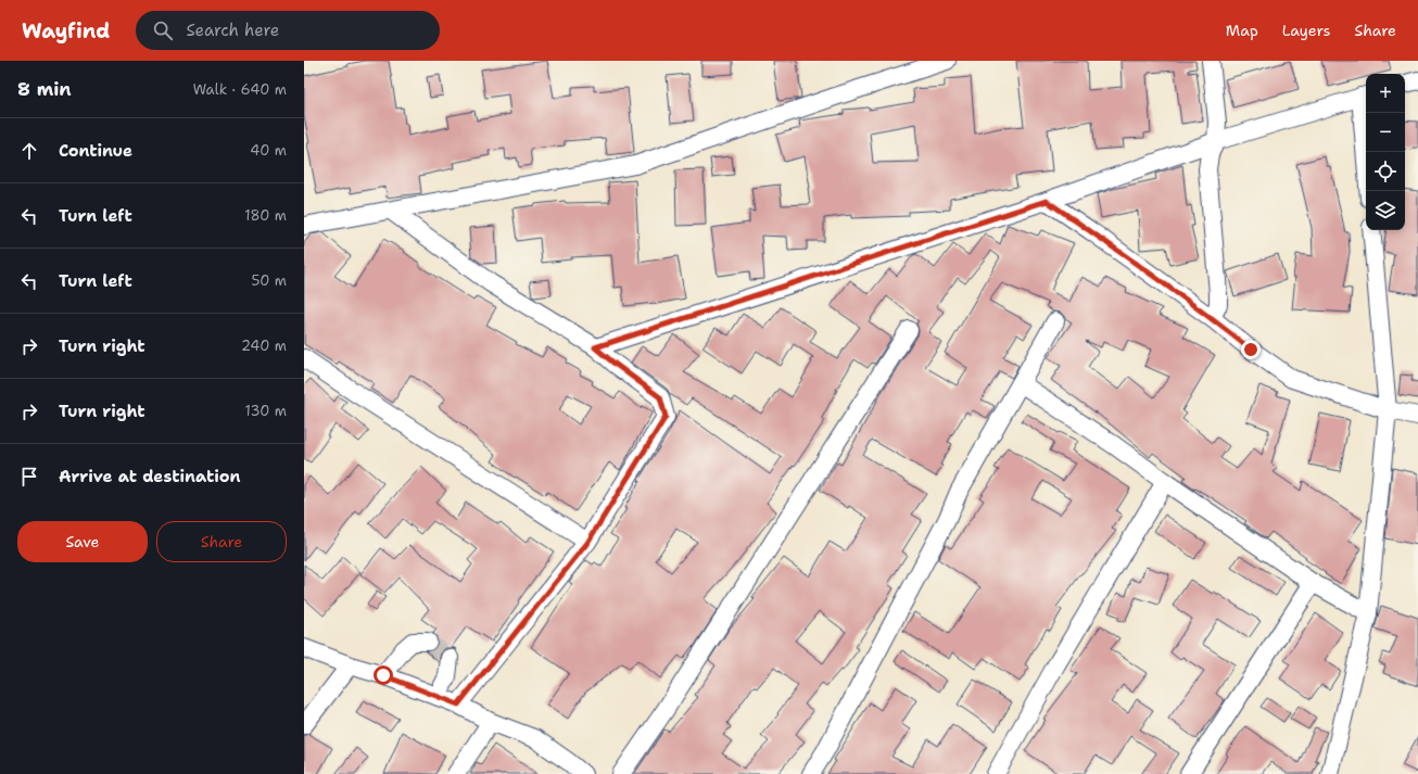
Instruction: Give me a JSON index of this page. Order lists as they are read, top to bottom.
{
  "page": {
    "header": "Wayfind",
    "search": "Search here",
    "nav": ["Map", "Layers", "Share"],
    "heading": ["8 min", "Walk · 640 m"],
    "map_buttons": ["+", "−"],
    "list": [
      ["Continue", "40 m"],
      ["Turn left", "180 m"],
      ["Turn left", "50 m"],
      ["Turn right", "240 m"],
      ["Turn right", "130 m"],
      "Arrive at destination"
    ],
    "buttons": ["Save", "Share"]
  }
}
